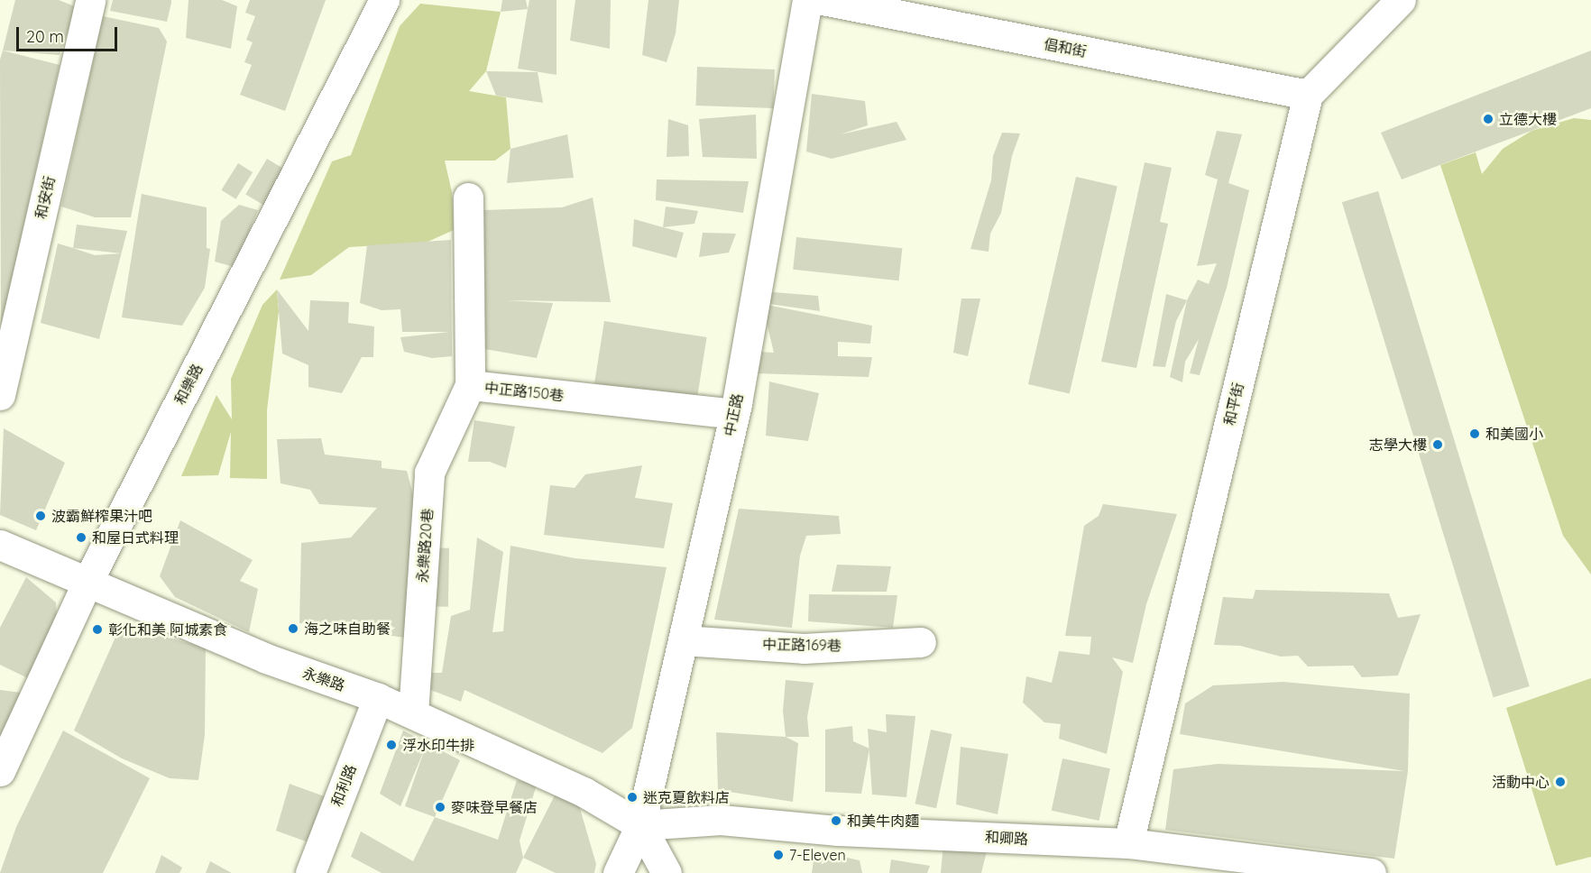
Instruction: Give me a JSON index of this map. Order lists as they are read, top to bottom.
{
  "streets": {
    "street": [
      "倡和街",
      "和安街",
      "和樂路",
      "中正路150巷",
      "和平街",
      "中正路",
      "永樂路20巷",
      "中正路169巷",
      "永樂路",
      "和利路",
      "和卿路"
    ]
  },
  "crossings": [
    ["倡和街", "和平街"],
    ["和樂路", "永樂路"],
    ["中正路150巷", "中正路"],
    ["中正路150巷", "永樂路20巷"],
    ["和平街", "和卿路"],
    ["中正路", "中正路169巷"],
    ["中正路", "永樂路"],
    ["中正路", "和卿路"],
    ["永樂路20巷", "永樂路"],
    ["永樂路", "和利路"],
    ["永樂路", "和卿路"]
  ],
  "places": [
    "立德大樓",
    "和美國小",
    "志學大樓",
    "波霸鮮榨果汁吧",
    "和屋日式料理",
    "海之味自助餐",
    "彰化和美 阿城素食",
    "浮水印牛排",
    "活動中心",
    "迷克夏飲料店",
    "麥味登早餐店",
    "和美牛肉麵",
    "7-Eleven"
  ],
  "scale_bar": "20 m"
}
